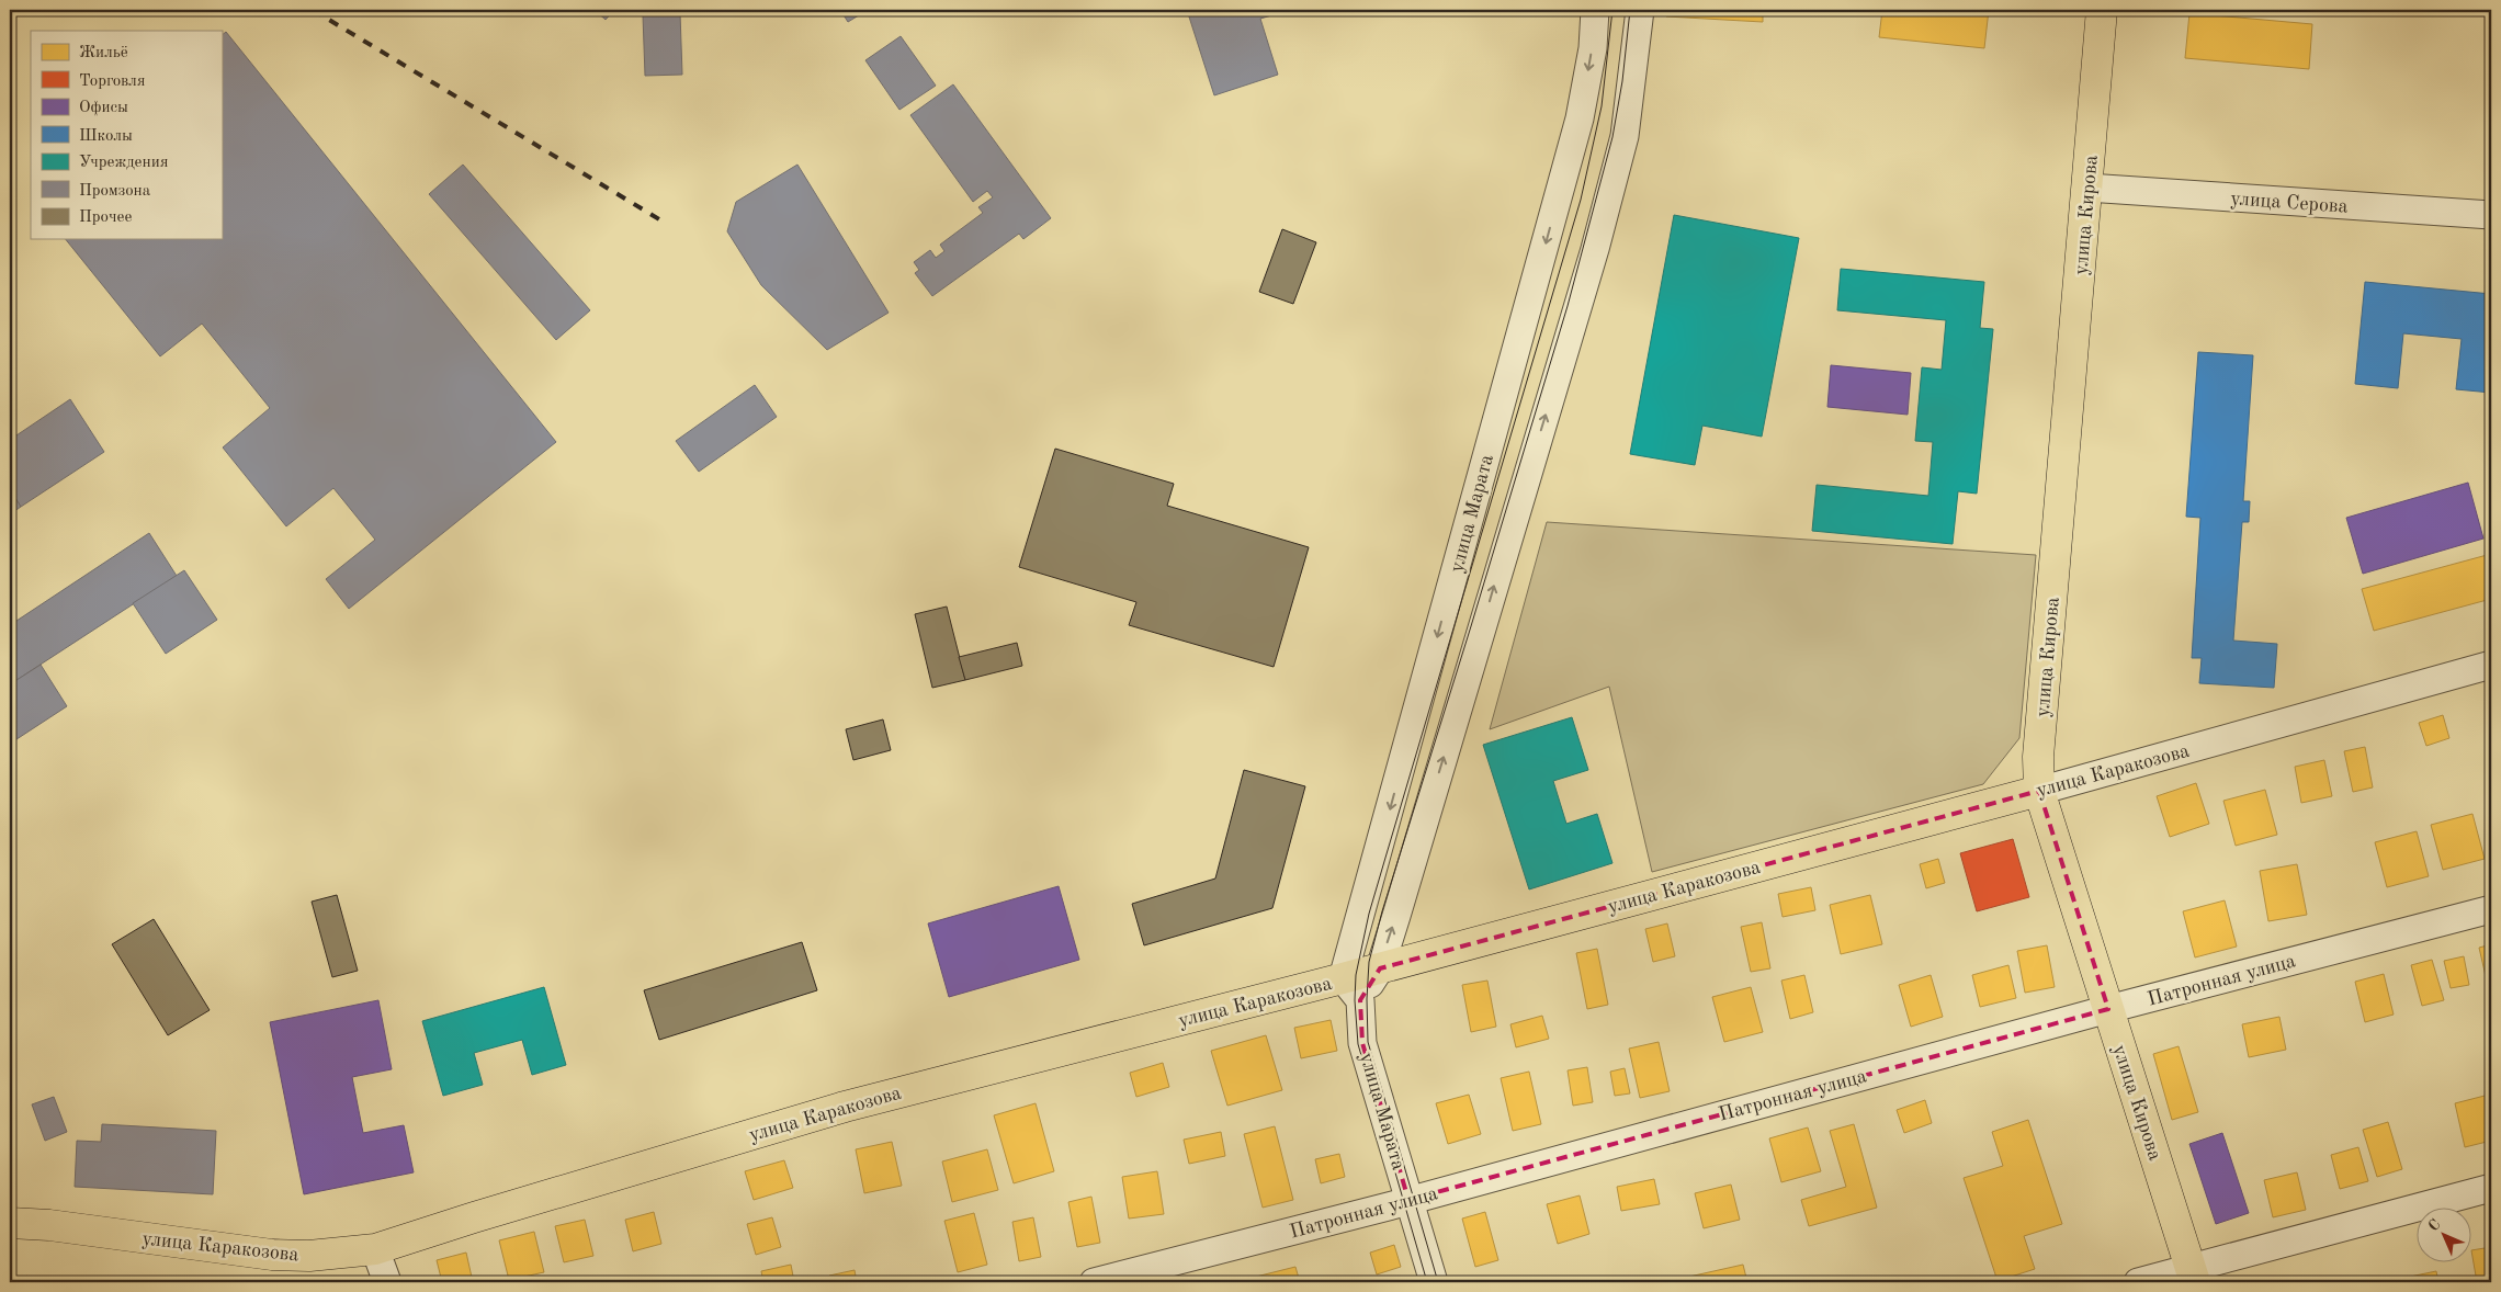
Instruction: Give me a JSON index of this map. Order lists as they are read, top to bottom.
{
  "streets": {
    "main road": ["улица Кирова", "улица Каракозова"],
    "street": ["улица Серова", "улица Марата", "Патронная улица"]
  },
  "crossings": [
    ["улица Серова", "улица Кирова"],
    ["улица Кирова", "улица Каракозова"],
    ["улица Кирова", "Патронная улица"],
    ["улица Марата", "улица Каракозова"],
    ["улица Марата", "Патронная улица"]
  ],
  "legend": [
    "Жильё",
    "Торговля",
    "Офисы",
    "Школы",
    "Учреждения",
    "Промзона",
    "Прочее"
  ],
  "north": "top left"
}
